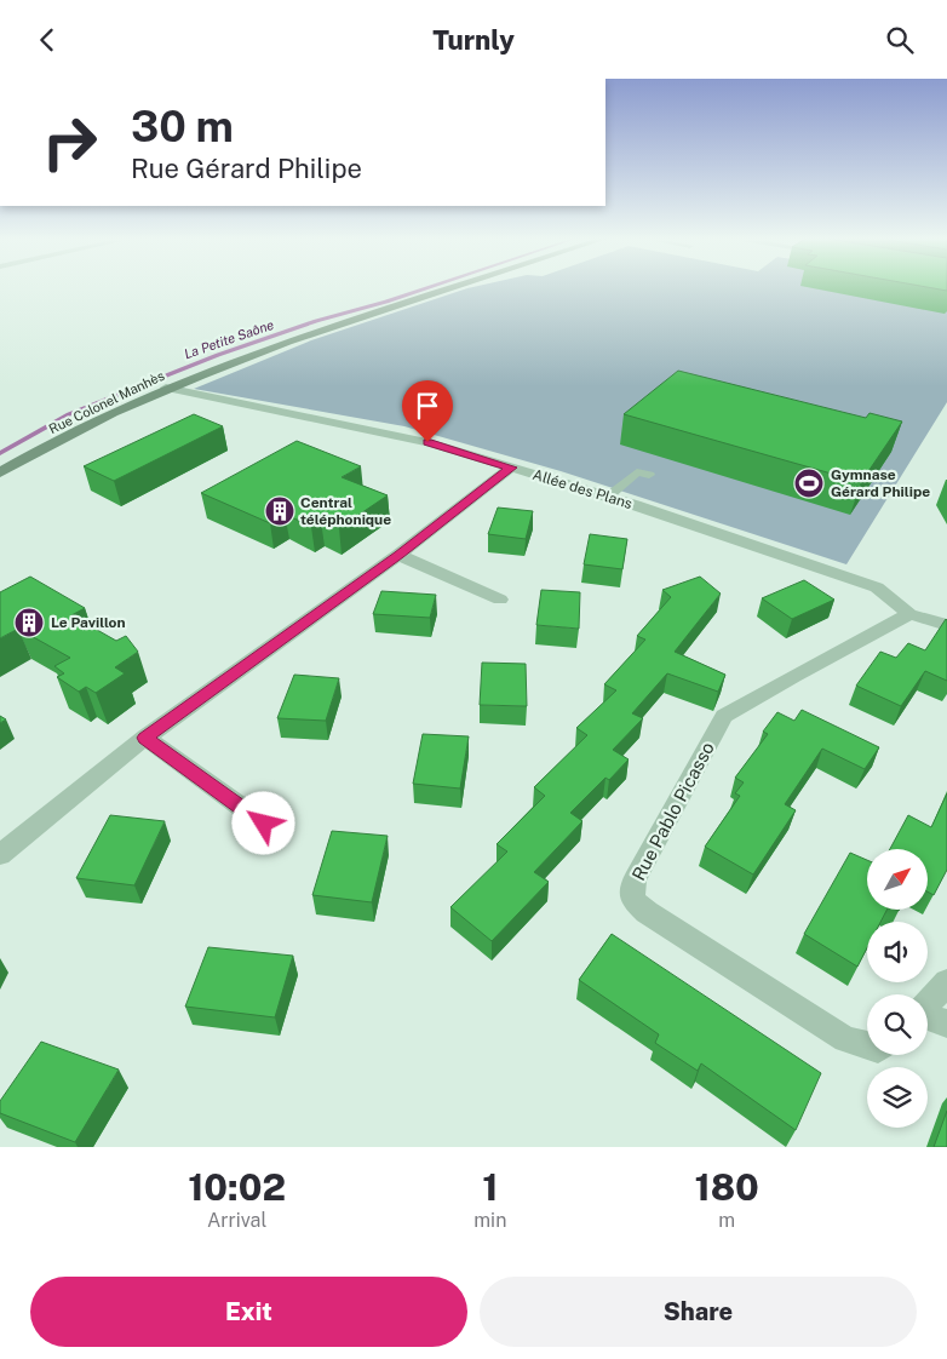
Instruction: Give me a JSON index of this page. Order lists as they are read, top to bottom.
{
  "streets": {
    "street": ["Rue Colonel Manhès", "Allée des Plans", "Rue Pablo Picasso"]
  },
  "crossings": [
    ["Rue Colonel Manhès", "Allée des Plans"],
    ["Allée des Plans", "Rue Pablo Picasso"]
  ],
  "water": ["La Petite Saône"],
  "places": {
    "sports": ["Gymnase Gérard Philipe"],
    "building": ["Central téléphonique", "Le Pavillon"]
  },
  "north": "top right",
  "page": {
    "header": "Turnly",
    "turn": ["30 m", "Rue Gérard Philipe"],
    "eta": [
      "10:02",
      "Arrival",
      "1",
      "min",
      "180",
      "m"
    ],
    "buttons": ["Exit", "Share"]
  }
}
